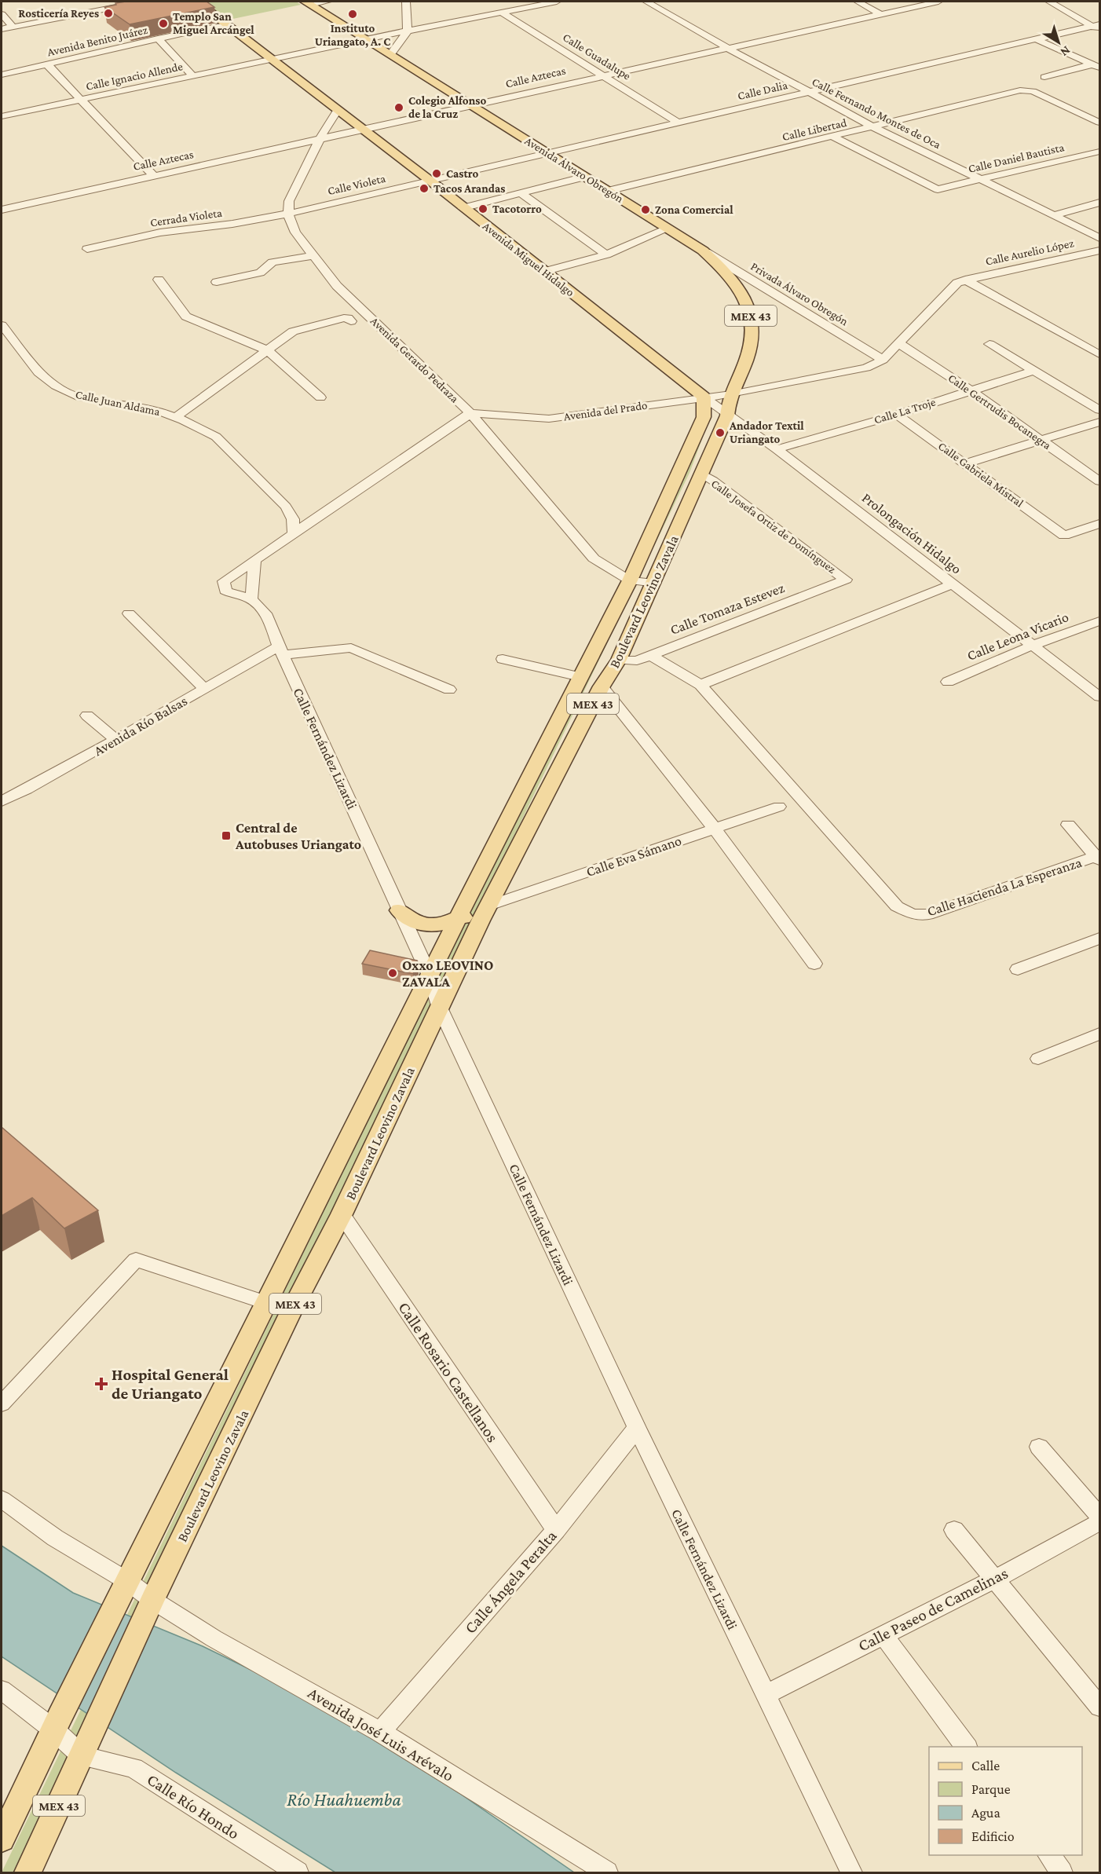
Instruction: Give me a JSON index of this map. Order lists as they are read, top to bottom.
{
  "streets": {
    "main road": [
      "Avenida Álvaro Obregón",
      "Avenida Miguel Hidalgo",
      "MEX 43",
      "Boulevard Leovino Zavala"
    ],
    "street": [
      "Avenida Benito Juárez",
      "Calle Guadalupe",
      "Calle Ignacio Allende",
      "Calle Aztecas",
      "Calle Dalia",
      "Calle Fernando Montes de Oca",
      "Calle Libertad",
      "Calle Daniel Bautista",
      "Calle Violeta",
      "Cerrada Violeta",
      "Calle Aurelio López",
      "Privada Álvaro Obregón",
      "Avenida Gerardo Pedraza",
      "Calle Juan Aldama",
      "Avenida del Prado",
      "Calle La Troje",
      "Calle Gertrudis Bocanegra",
      "Calle Gabriela Mistral",
      "Calle Josefa Ortiz de Domínguez",
      "Prolongación Hidalgo",
      "Calle Tomaza Estevez",
      "Calle Leona Vicario",
      "Avenida Río Balsas",
      "Calle Fernández Lizardi",
      "Calle Eva Sámano",
      "Calle Hacienda La Esperanza",
      "Calle Rosario Castellanos",
      "Calle Ángela Peralta",
      "Calle Paseo de Camelinas",
      "Avenida José Luis Arévalo",
      "Calle Río Hondo"
    ]
  },
  "crossings": [
    ["Avenida Benito Juárez", "Avenida Miguel Hidalgo"],
    ["Calle Guadalupe", "Calle Ignacio Allende"],
    ["Calle Guadalupe", "Calle Aztecas"],
    ["Calle Guadalupe", "Calle Dalia"],
    ["Calle Ignacio Allende", "Avenida Álvaro Obregón"],
    ["Calle Ignacio Allende", "Avenida Miguel Hidalgo"],
    ["Calle Aztecas", "Calle Fernando Montes de Oca"],
    ["Calle Aztecas", "Avenida Álvaro Obregón"],
    ["Calle Aztecas", "Avenida Miguel Hidalgo"],
    ["Calle Dalia", "Calle Fernando Montes de Oca"],
    ["Calle Dalia", "Avenida Álvaro Obregón"],
    ["Calle Dalia", "Calle Violeta"],
    ["Calle Dalia", "Avenida Miguel Hidalgo"],
    ["Calle Fernando Montes de Oca", "Calle Libertad"],
    ["Calle Fernando Montes de Oca", "Calle Daniel Bautista"],
    ["Calle Libertad", "Calle Daniel Bautista"],
    ["Calle Libertad", "Avenida Álvaro Obregón"],
    ["Avenida Álvaro Obregón", "Privada Álvaro Obregón"],
    ["Avenida Álvaro Obregón", "Avenida del Prado"],
    ["Avenida Álvaro Obregón", "Boulevard Leovino Zavala"],
    ["Calle Violeta", "Cerrada Violeta"],
    ["Calle Violeta", "Avenida Miguel Hidalgo"],
    ["Calle Violeta", "Avenida Gerardo Pedraza"],
    ["Cerrada Violeta", "Avenida Gerardo Pedraza"],
    ["Calle Aurelio López", "Avenida del Prado"],
    ["Avenida Miguel Hidalgo", "Avenida del Prado"],
    ["Avenida Miguel Hidalgo", "Prolongación Hidalgo"],
    ["Avenida Miguel Hidalgo", "Boulevard Leovino Zavala"],
    ["Privada Álvaro Obregón", "Avenida del Prado"],
    ["Avenida Gerardo Pedraza", "Avenida del Prado"],
    ["Avenida Gerardo Pedraza", "Boulevard Leovino Zavala"],
    ["Avenida del Prado", "Calle Gertrudis Bocanegra"],
    ["Avenida del Prado", "Prolongación Hidalgo"],
    ["Avenida del Prado", "Boulevard Leovino Zavala"],
    ["Calle La Troje", "Calle Gertrudis Bocanegra"],
    ["Calle La Troje", "Calle Gabriela Mistral"],
    ["Calle La Troje", "Prolongación Hidalgo"],
    ["Calle Josefa Ortiz de Domínguez", "Boulevard Leovino Zavala"],
    ["Calle Josefa Ortiz de Domínguez", "Calle Tomaza Estevez"],
    ["Prolongación Hidalgo", "Boulevard Leovino Zavala"],
    ["Prolongación Hidalgo", "Calle Leona Vicario"],
    ["Boulevard Leovino Zavala", "Calle Tomaza Estevez"],
    ["Boulevard Leovino Zavala", "Calle Fernández Lizardi"],
    ["Boulevard Leovino Zavala", "Calle Eva Sámano"],
    ["Boulevard Leovino Zavala", "Calle Rosario Castellanos"],
    ["Boulevard Leovino Zavala", "Avenida José Luis Arévalo"],
    ["Boulevard Leovino Zavala", "Calle Río Hondo"],
    ["Avenida Río Balsas", "Calle Fernández Lizardi"],
    ["Calle Fernández Lizardi", "Calle Ángela Peralta"],
    ["Calle Fernández Lizardi", "Calle Paseo de Camelinas"],
    ["Calle Rosario Castellanos", "Calle Ángela Peralta"],
    ["Calle Ángela Peralta", "Avenida José Luis Arévalo"]
  ],
  "water": ["Río Huahuemba"],
  "places": {
    "other": [
      "Rosticería Reyes",
      "Instituto Uriangato, A. C",
      "Templo San Miguel Arcángel",
      "Colegio Alfonso de la Cruz",
      "Castro",
      "Tacos Arandas",
      "Tacotorro",
      "Zona Comercial",
      "Andador Textil Uriangato",
      "Oxxo LEOVINO ZAVALA"
    ],
    "transit": ["Central de Autobuses Uriangato"],
    "health": ["Hospital General de Uriangato"]
  },
  "legend": [
    "Calle",
    "Parque",
    "Agua",
    "Edificio"
  ],
  "north": "bottom right"
}
